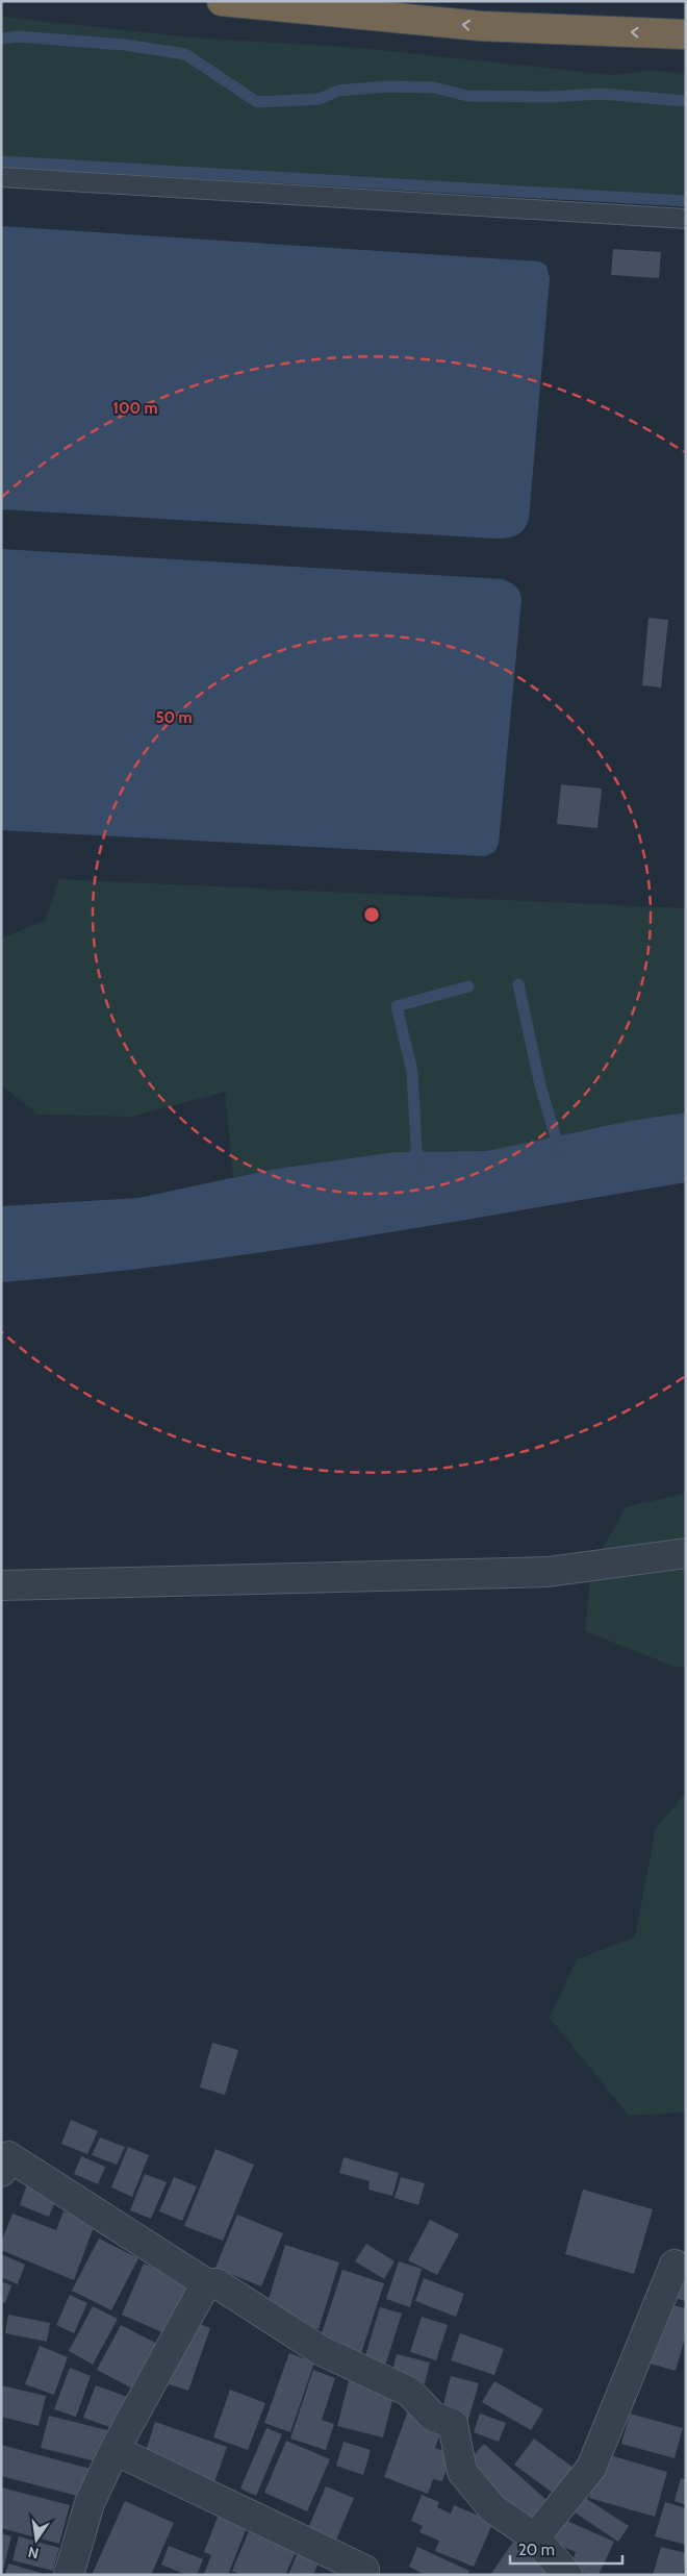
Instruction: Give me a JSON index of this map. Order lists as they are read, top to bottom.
{
  "scale_bar": "20 m",
  "north": "bottom",
  "rings": ["100 m", "50 m"]
}
